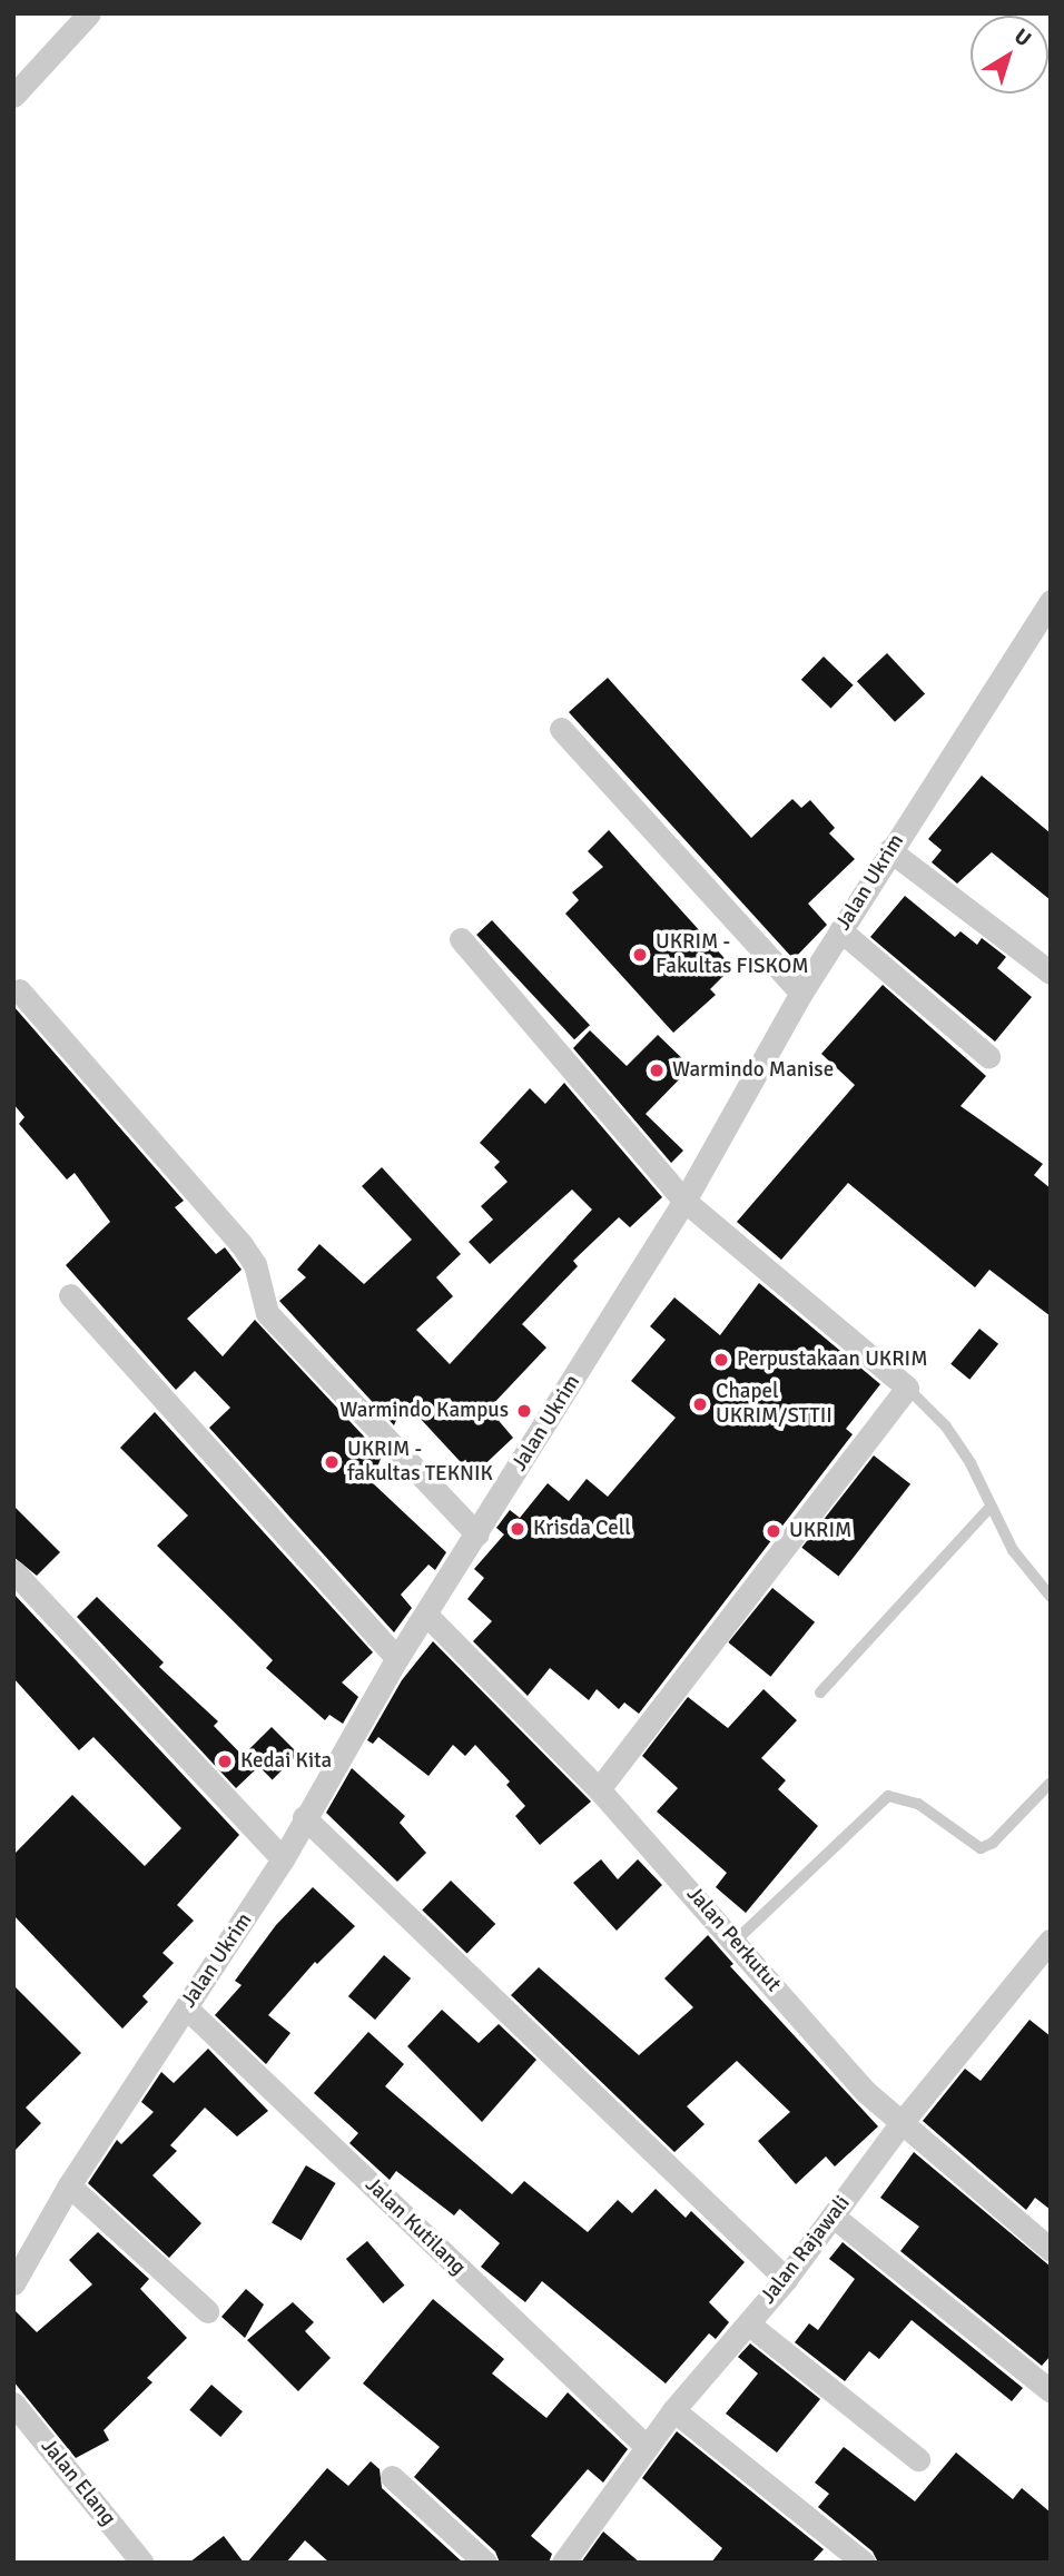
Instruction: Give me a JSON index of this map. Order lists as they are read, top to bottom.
{
  "streets": {
    "street": [
      "Jalan Ukrim",
      "Jalan Perkutut",
      "Jalan Kutilang",
      "Jalan Rajawali",
      "Jalan Elang"
    ]
  },
  "crossings": [
    ["Jalan Ukrim", "Jalan Perkutut"],
    ["Jalan Ukrim", "Jalan Kutilang"],
    ["Jalan Perkutut", "Jalan Rajawali"],
    ["Jalan Kutilang", "Jalan Rajawali"]
  ],
  "places": [
    "UKRIM - Fakultas FISKOM",
    "Warmindo Manise",
    "Perpustakaan UKRIM",
    "Chapel UKRIM/STTII",
    "Warmindo Kampus",
    "UKRIM - fakultas TEKNIK",
    "Krisda Cell",
    "UKRIM",
    "Kedai Kita"
  ],
  "north": "top right"
}
